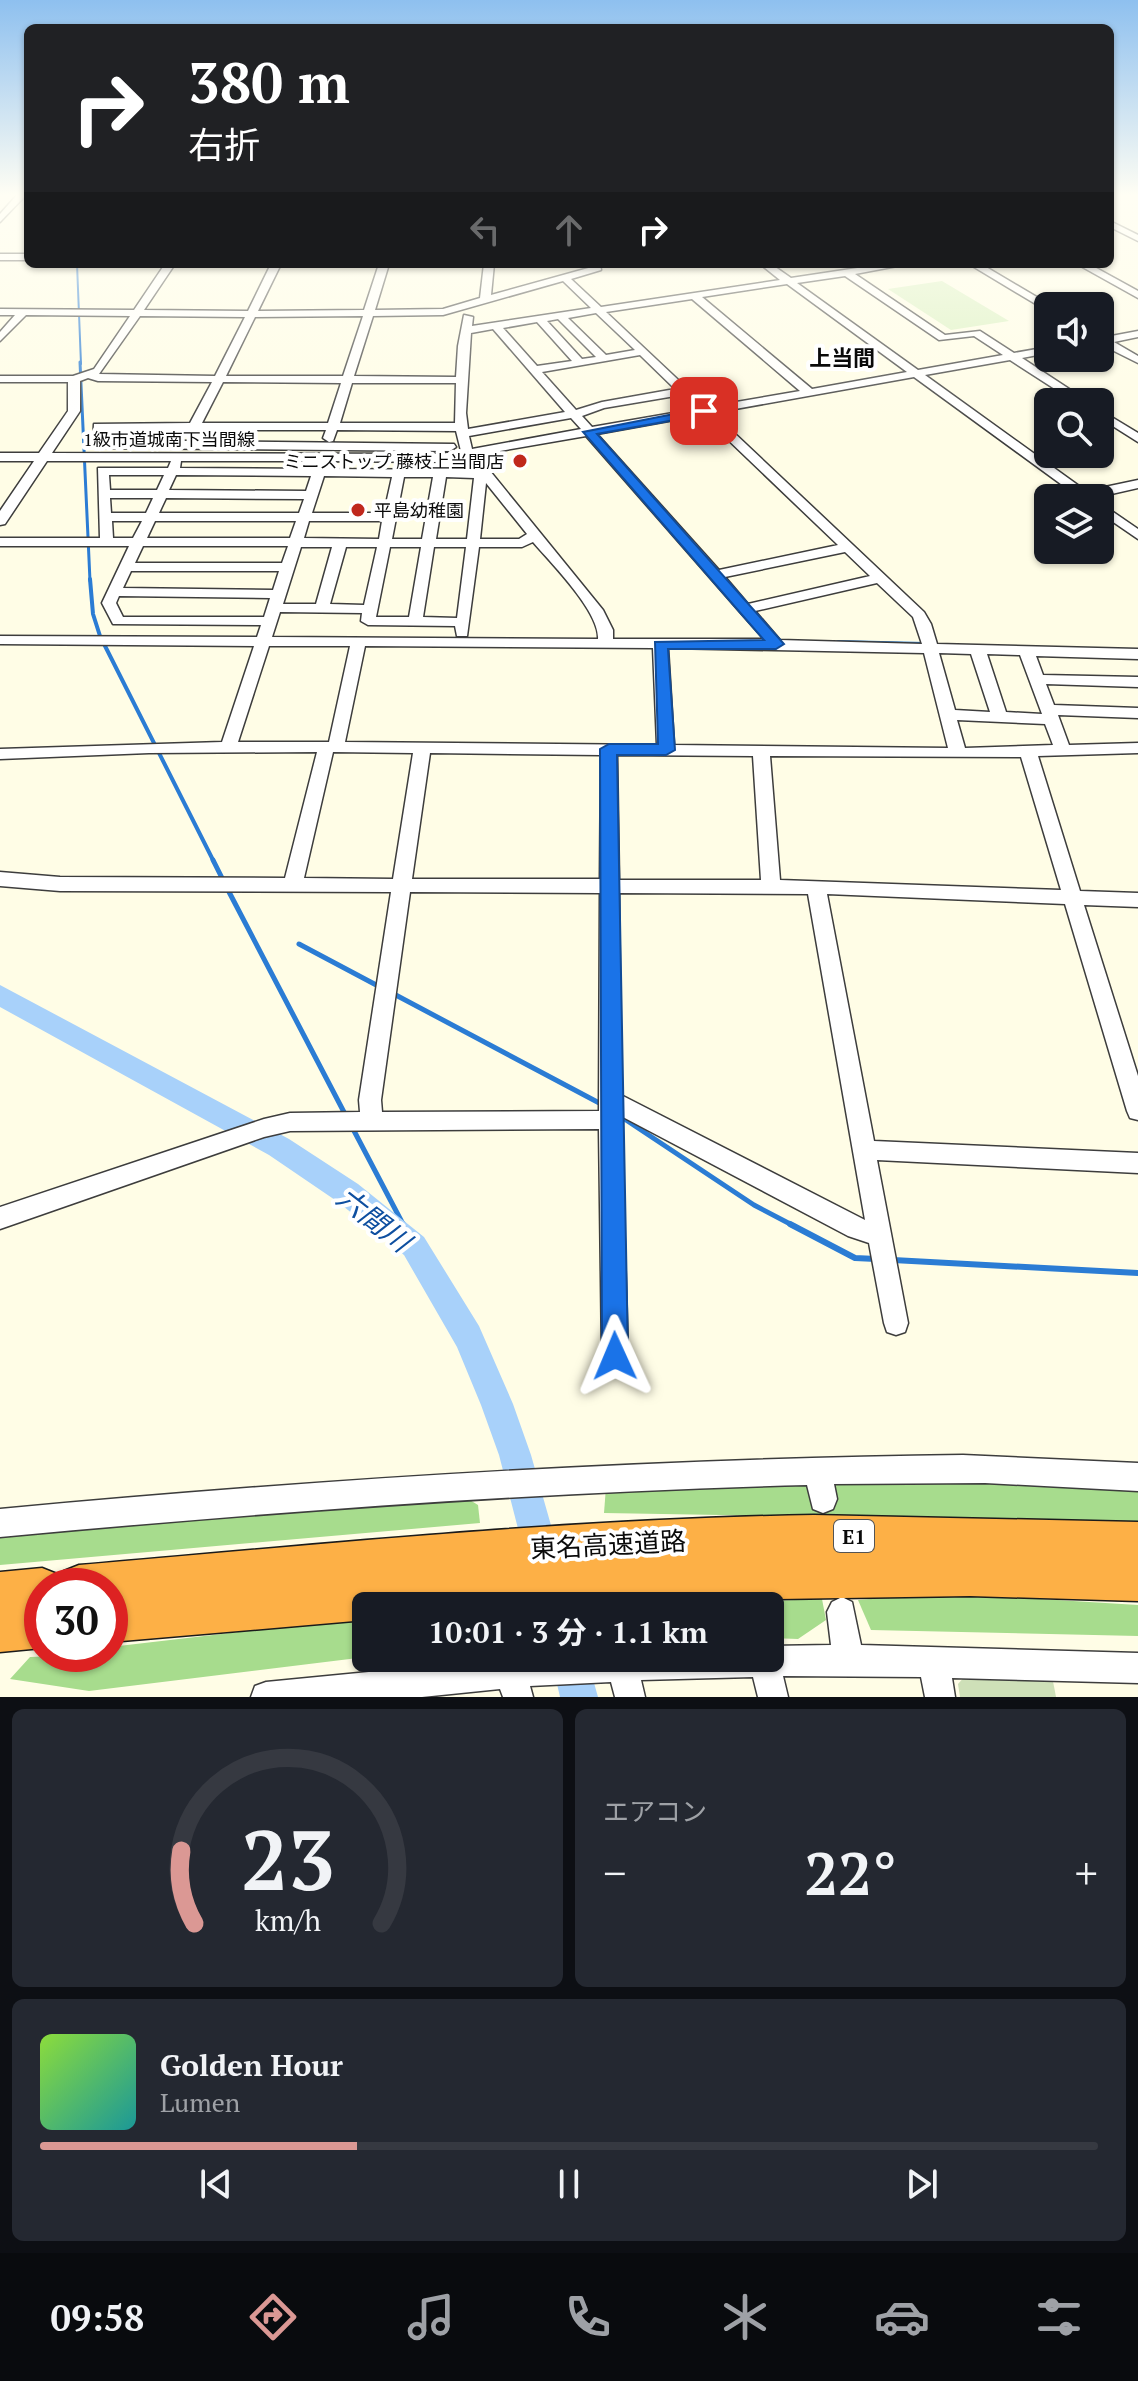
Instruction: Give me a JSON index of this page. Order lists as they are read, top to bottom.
{
  "streets": {
    "highway": ["E1", "東名高速道路"],
    "street": ["1級市道城南下当間線"]
  },
  "districts": ["上当間"],
  "water": ["六間川"],
  "places": ["ミニストップ 藤枝上当間店", "平島幼稚園"],
  "page": {
    "turn": ["380 m", "右折"],
    "limit": "30",
    "trip": "10:01 · 3 分 · 1.1 km",
    "tile": "エアコン",
    "heat": ["−", "22°", "+"],
    "song": ["Golden Hour", "Lumen"],
    "tabs": "09:58",
    "gauge": ["23", "km/h"]
  }
}
